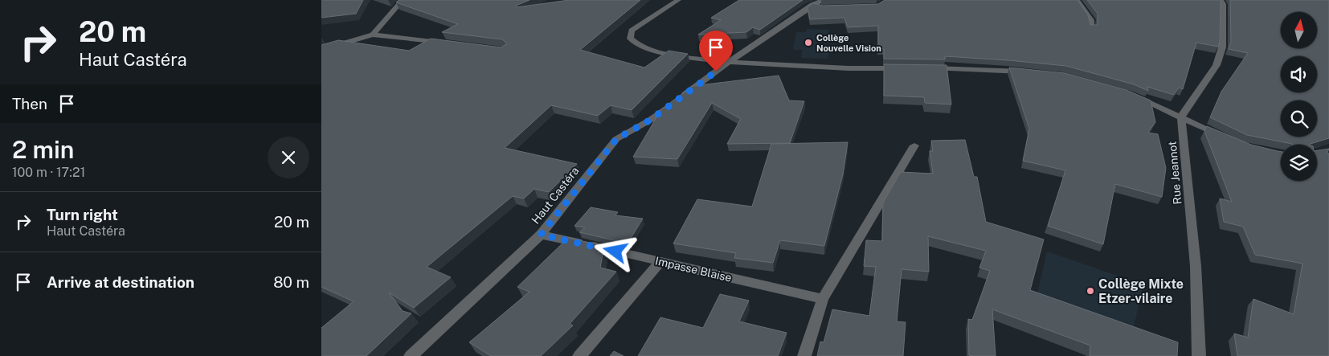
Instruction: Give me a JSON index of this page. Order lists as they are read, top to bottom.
{
  "streets": {
    "street": ["Rue Jeannot", "Haut Castéra", "Impasse Blaise"]
  },
  "crossings": [
    ["Haut Castéra", "Impasse Blaise"]
  ],
  "places": ["Collège Nouvelle Vision", "Collège Mixte Etzer-vilaire"],
  "north": "top",
  "page": {
    "turn": ["20 m", "Haut Castéra"],
    "then": "Then",
    "heading": ["2 min", "100 m · 17:21"],
    "list": [
      {
        "name": "Turn right",
        "note": "Haut Castéra",
        "value": "20 m"
      },
      {
        "name": "Arrive at destination",
        "value": "80 m"
      }
    ]
  }
}
